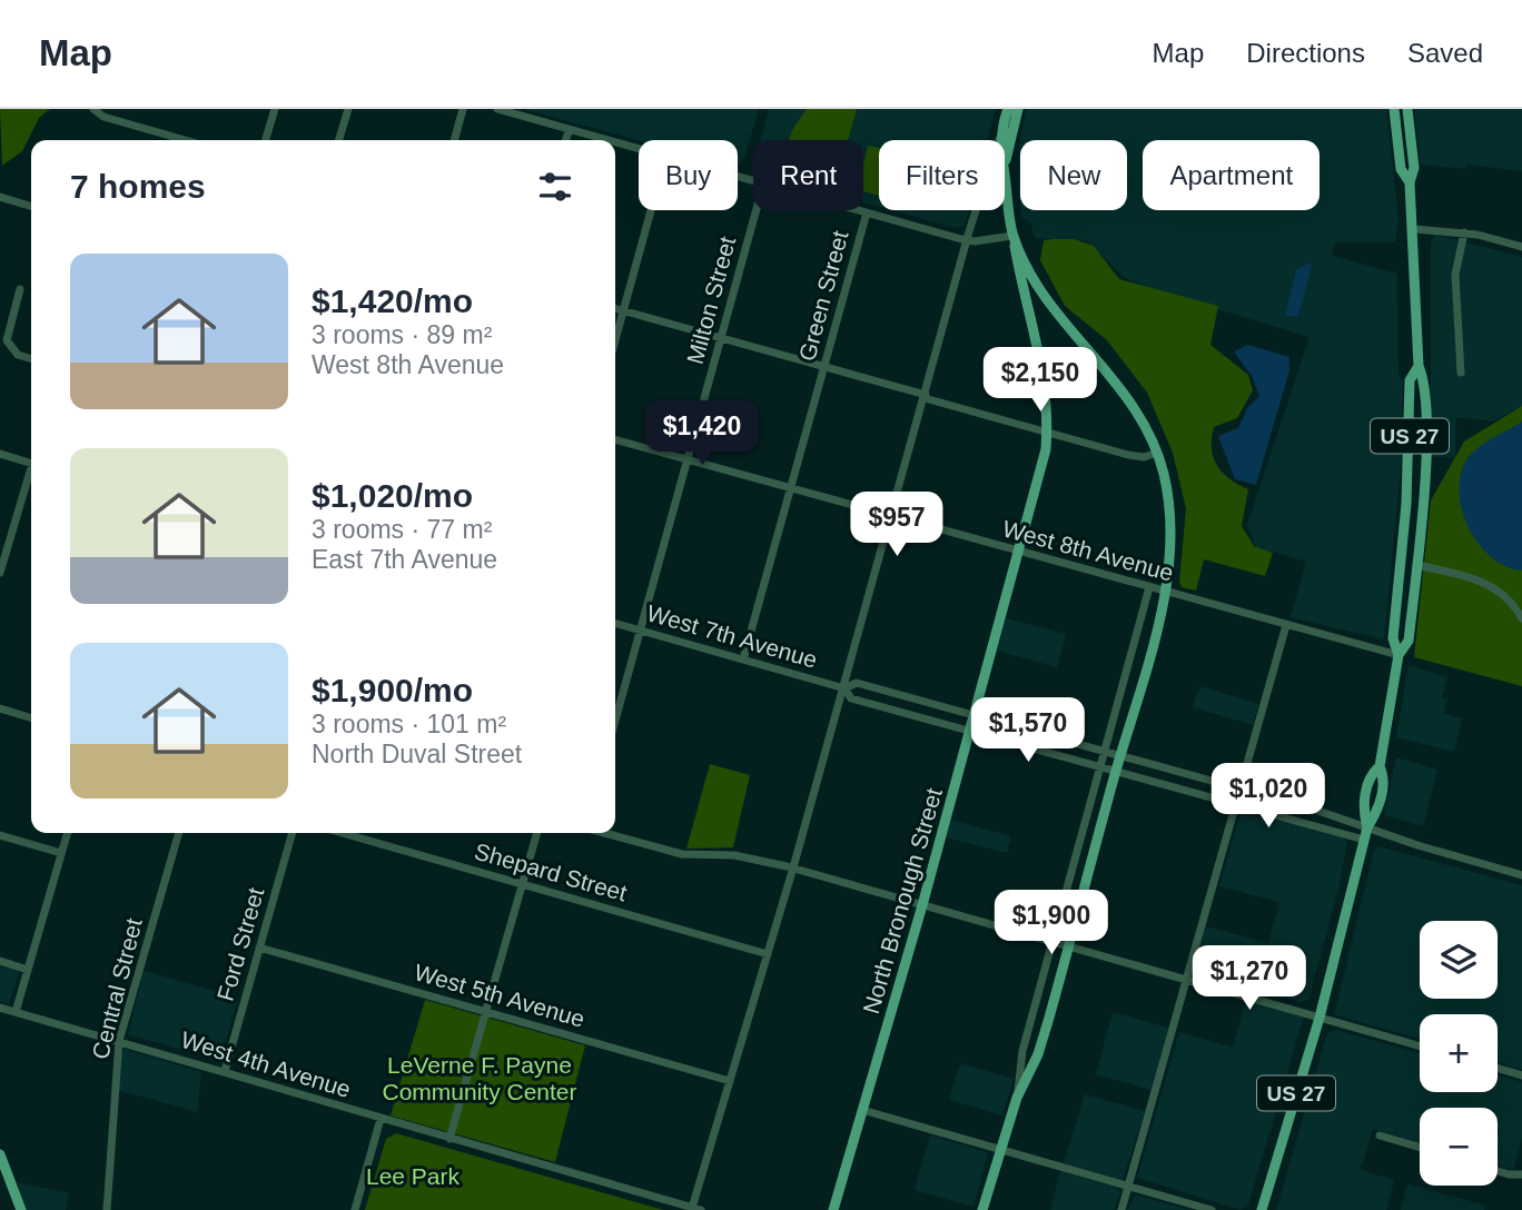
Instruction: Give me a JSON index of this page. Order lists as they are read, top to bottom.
{
  "streets": {
    "main road": ["US 27", "North Bronough Street"],
    "street": [
      "Green Street",
      "Milton Street",
      "West 8th Avenue",
      "West 7th Avenue",
      "Shepard Street",
      "Ford Street",
      "Central Street",
      "West 5th Avenue",
      "West 4th Avenue"
    ]
  },
  "crossings": [
    ["Green Street", "West 8th Avenue"],
    ["Green Street", "West 7th Avenue"],
    ["Milton Street", "West 8th Avenue"],
    ["Milton Street", "West 7th Avenue"],
    ["US 27", "West 8th Avenue"],
    ["US 27", "West 7th Avenue"],
    ["West 8th Avenue", "North Bronough Street"],
    ["West 7th Avenue", "North Bronough Street"],
    ["Ford Street", "West 5th Avenue"],
    ["Ford Street", "West 4th Avenue"],
    ["Central Street", "West 4th Avenue"]
  ],
  "parks": ["LeVerne F. Payne Community Center", "Lee Park"],
  "page": {
    "header": "Map",
    "nav": ["Map", "Directions", "Saved"],
    "chip": [
      "Buy",
      "Rent",
      "Filters",
      "New",
      "Apartment"
    ],
    "heading": "7 homes",
    "list": [
      {
        "name": "$1,420/mo",
        "note": "3 rooms · 89 m² · West 8th Avenue"
      },
      {
        "name": "$1,020/mo",
        "note": "3 rooms · 77 m² · East 7th Avenue"
      },
      {
        "name": "$1,900/mo",
        "note": "3 rooms · 101 m² · North Duval Street"
      }
    ],
    "price": [
      "$2,150",
      "$1,420",
      "$957",
      "$1,570",
      "$1,020",
      "$1,900",
      "$1,270"
    ],
    "map_buttons": ["+", "−"]
  }
}
